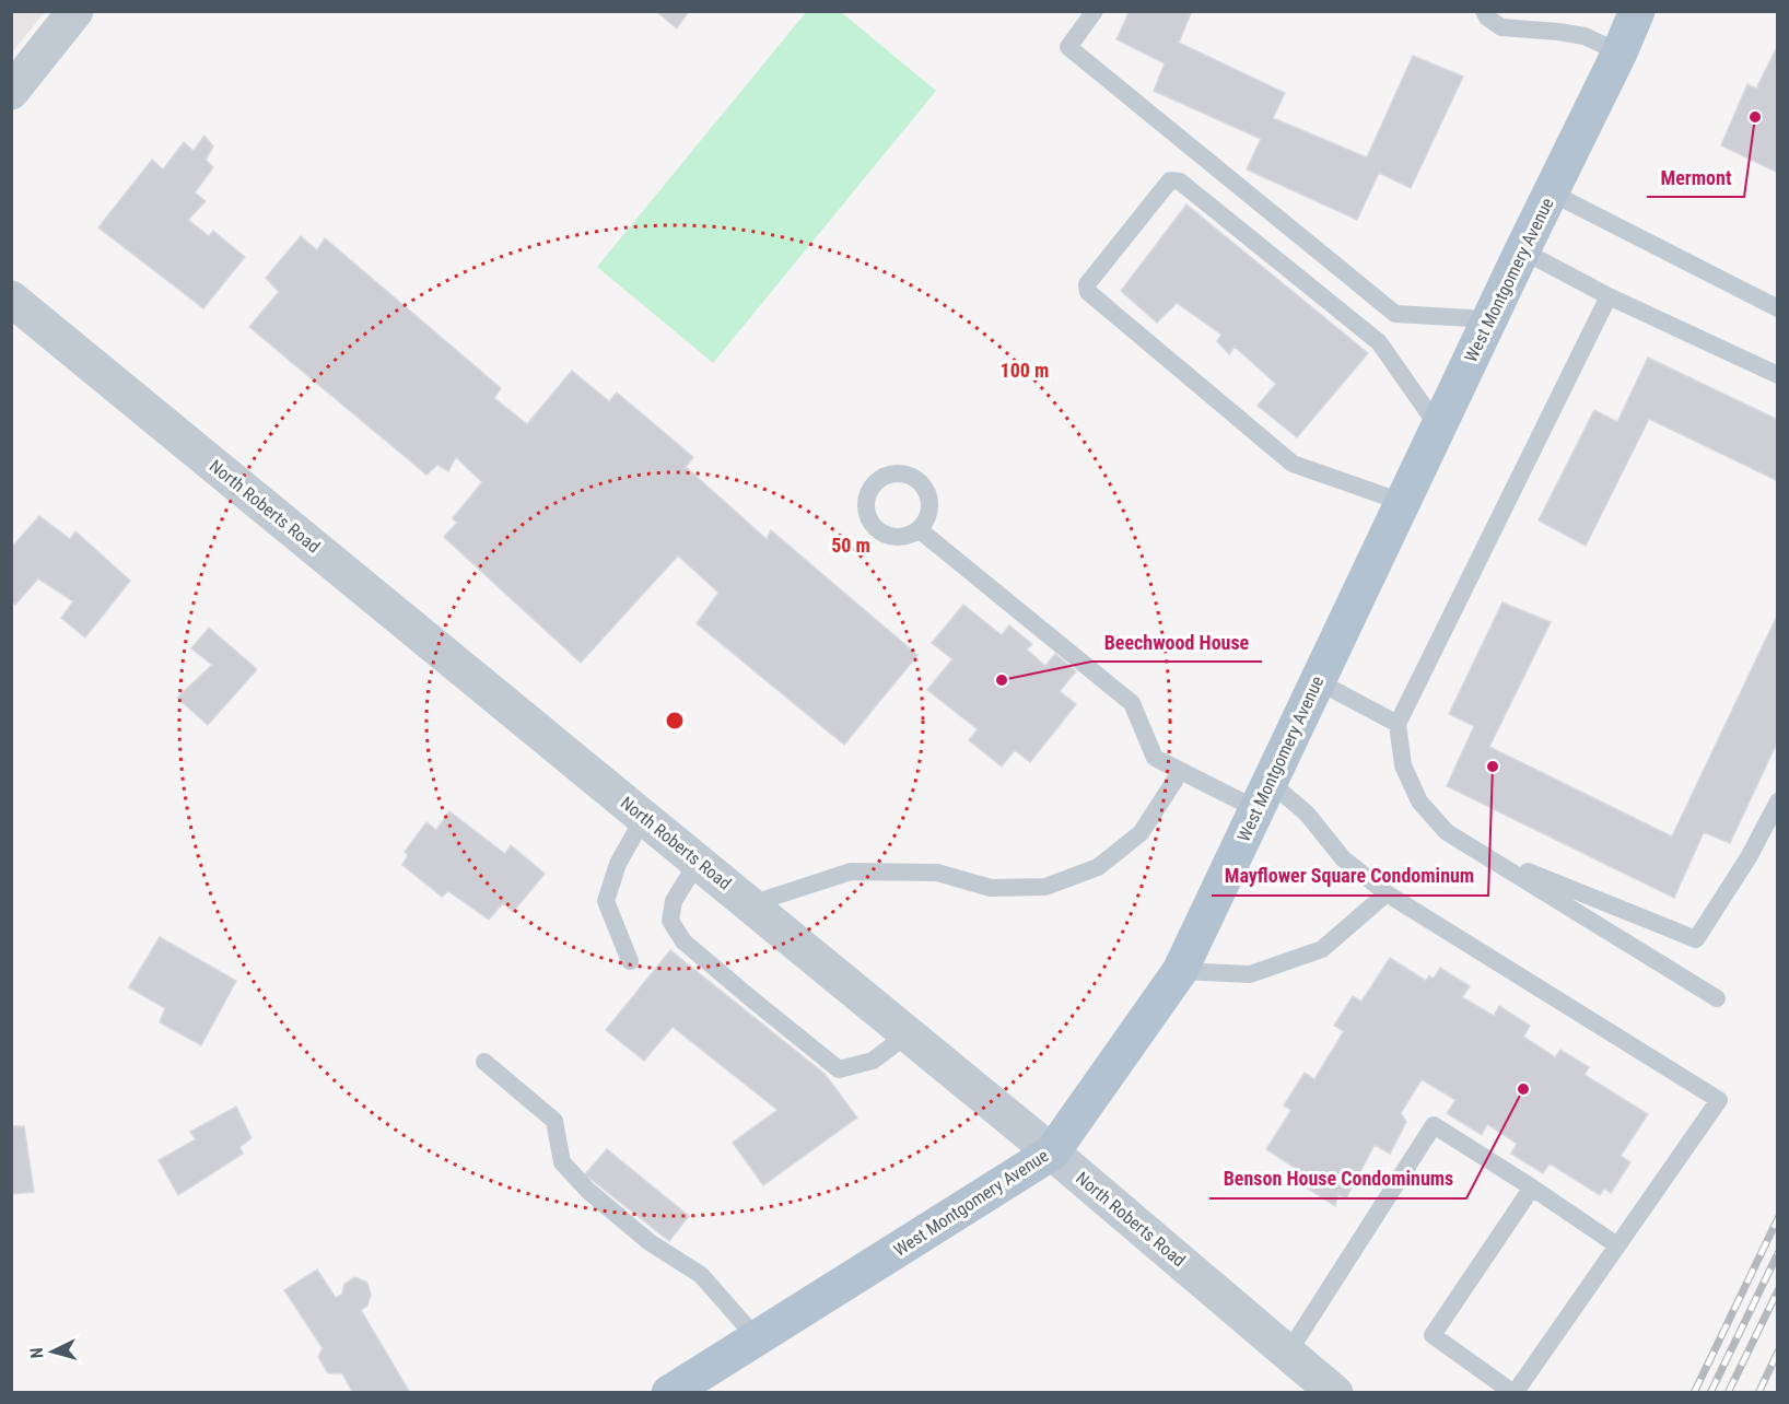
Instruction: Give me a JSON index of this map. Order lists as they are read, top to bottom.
{
  "streets": {
    "main road": ["West Montgomery Avenue"],
    "street": ["North Roberts Road"]
  },
  "crossings": [
    ["West Montgomery Avenue", "North Roberts Road"]
  ],
  "places": [
    "Mermont",
    "Beechwood House",
    "Mayflower Square Condominum",
    "Benson House Condominums"
  ],
  "north": "left",
  "rings": ["100 m", "50 m"]
}
